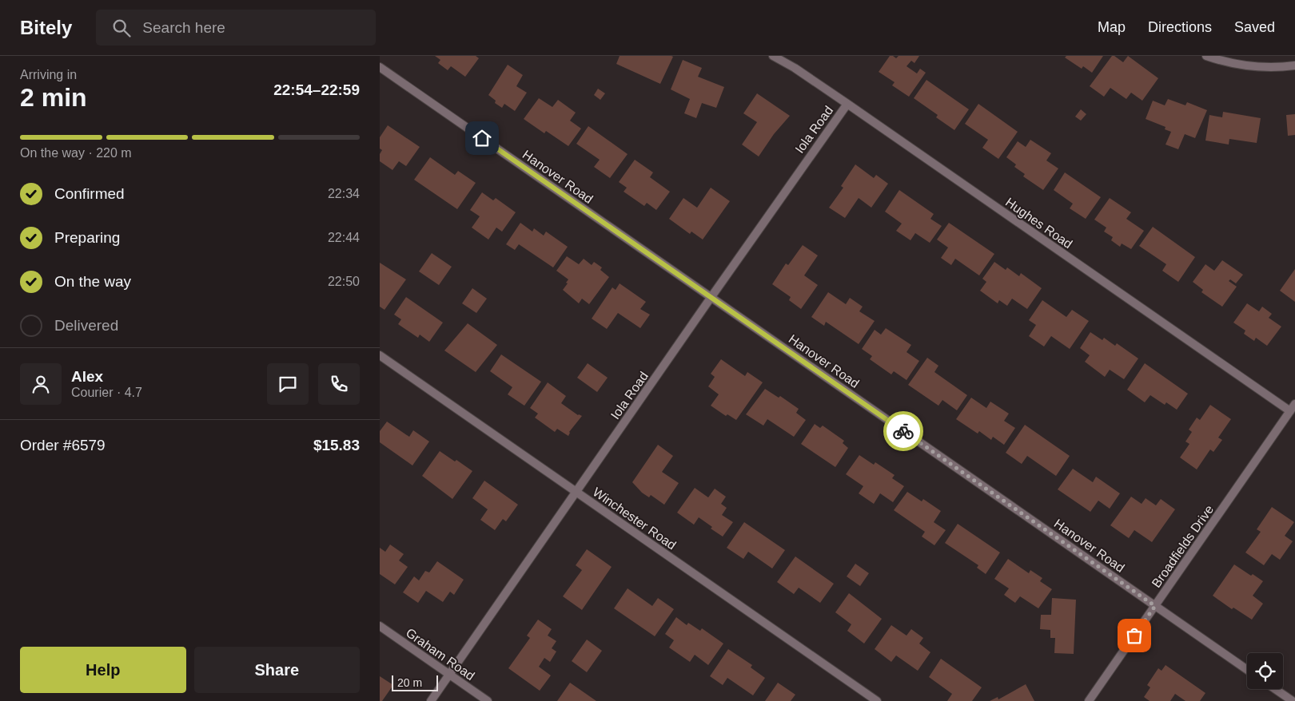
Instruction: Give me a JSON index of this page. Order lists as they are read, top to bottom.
{
  "streets": {
    "street": [
      "Iola Road",
      "Hanover Road",
      "Hughes Road",
      "Winchester Road",
      "Broadfields Drive",
      "Graham Road"
    ]
  },
  "crossings": [
    ["Iola Road", "Hanover Road"],
    ["Iola Road", "Hughes Road"],
    ["Iola Road", "Winchester Road"],
    ["Iola Road", "Graham Road"],
    ["Hanover Road", "Broadfields Drive"],
    ["Hughes Road", "Broadfields Drive"]
  ],
  "scale_bar": "20 m",
  "page": {
    "header": "Bitely",
    "search": "Search here",
    "nav": ["Map", "Directions", "Saved"],
    "heading": ["2 min", "Arriving in", "22:54–22:59"],
    "panel": [
      "Alex",
      "Courier · 4.7",
      "Order #6579",
      "$15.83"
    ],
    "bar": "On the way · 220 m",
    "list": [
      ["Confirmed", "22:34"],
      ["Preparing", "22:44"],
      ["On the way", "22:50"],
      "Delivered"
    ],
    "buttons": ["Help", "Share"],
    "scale": "20 m"
  }
}
